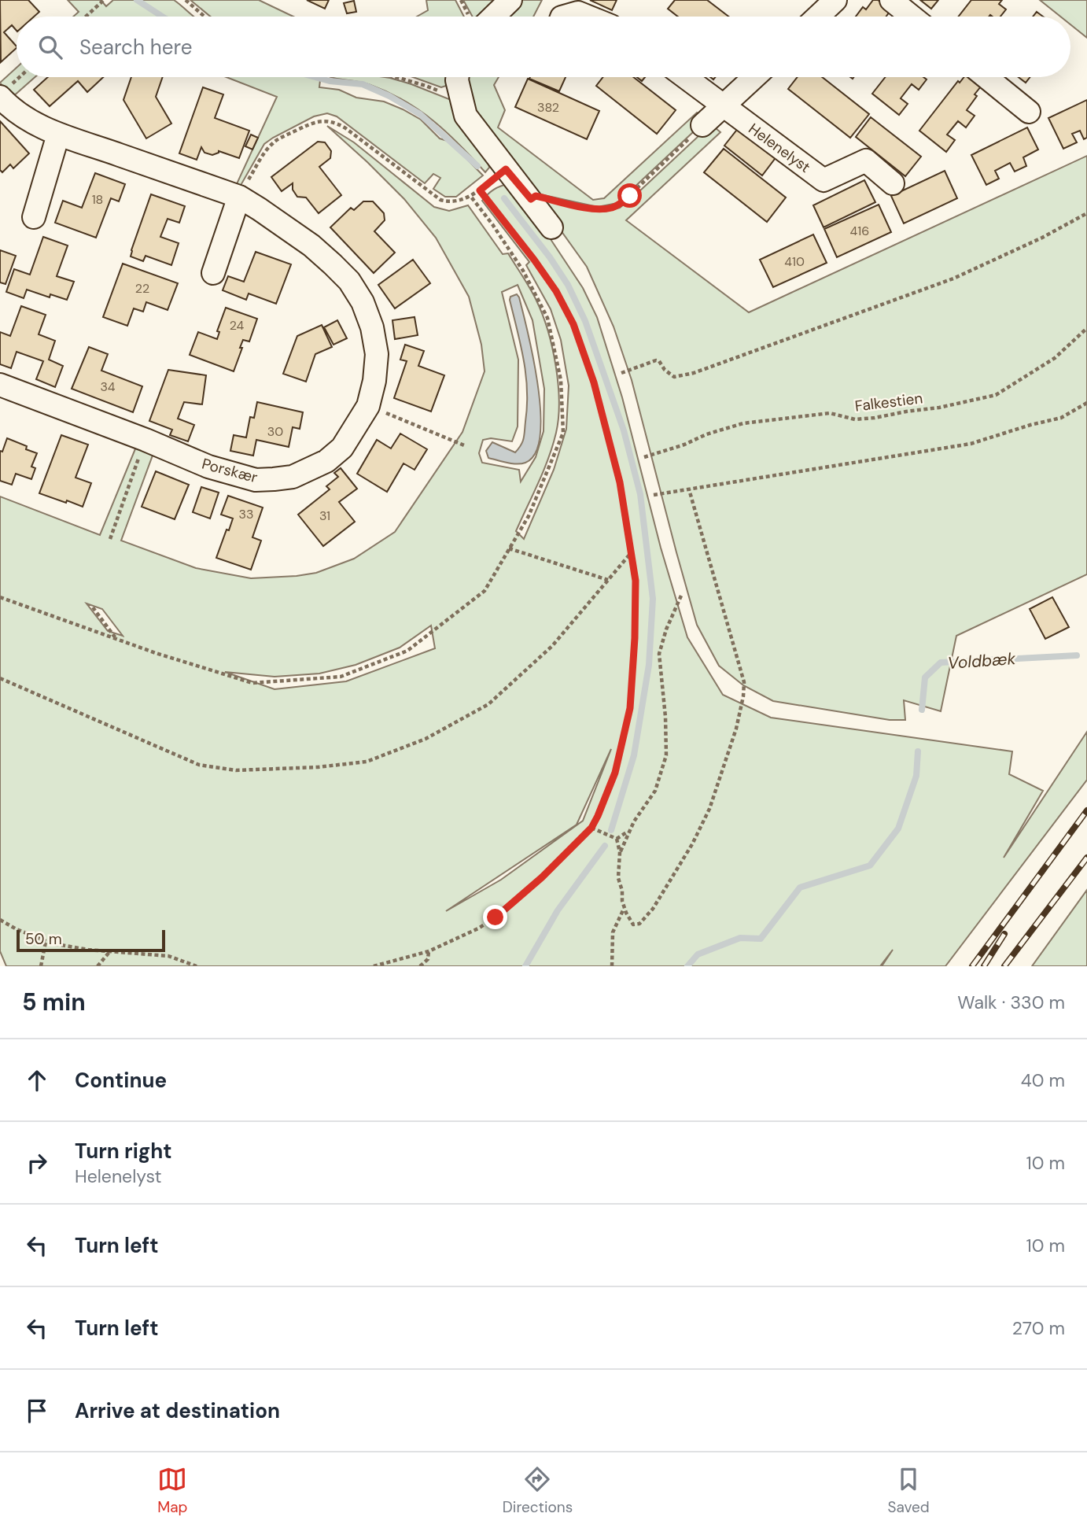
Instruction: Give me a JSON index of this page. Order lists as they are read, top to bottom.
{
  "streets": {
    "street": ["Helenelyst", "Porskær"],
    "path": ["Falkestien"]
  },
  "water": ["Voldbæk"],
  "house_numbers": [
    "382",
    "18",
    "416",
    "410",
    "22",
    "24",
    "34",
    "30",
    "33",
    "31"
  ],
  "scale_bar": "50 m",
  "page": {
    "search": "Search here",
    "scale": "50 m",
    "heading": ["5 min", "Walk · 330 m"],
    "list": [
      ["Continue", "40 m"],
      ["Turn right", "Helenelyst", "10 m"],
      ["Turn left", "10 m"],
      ["Turn left", "270 m"],
      "Arrive at destination"
    ],
    "nav": ["Map", "Directions", "Saved"]
  }
}
